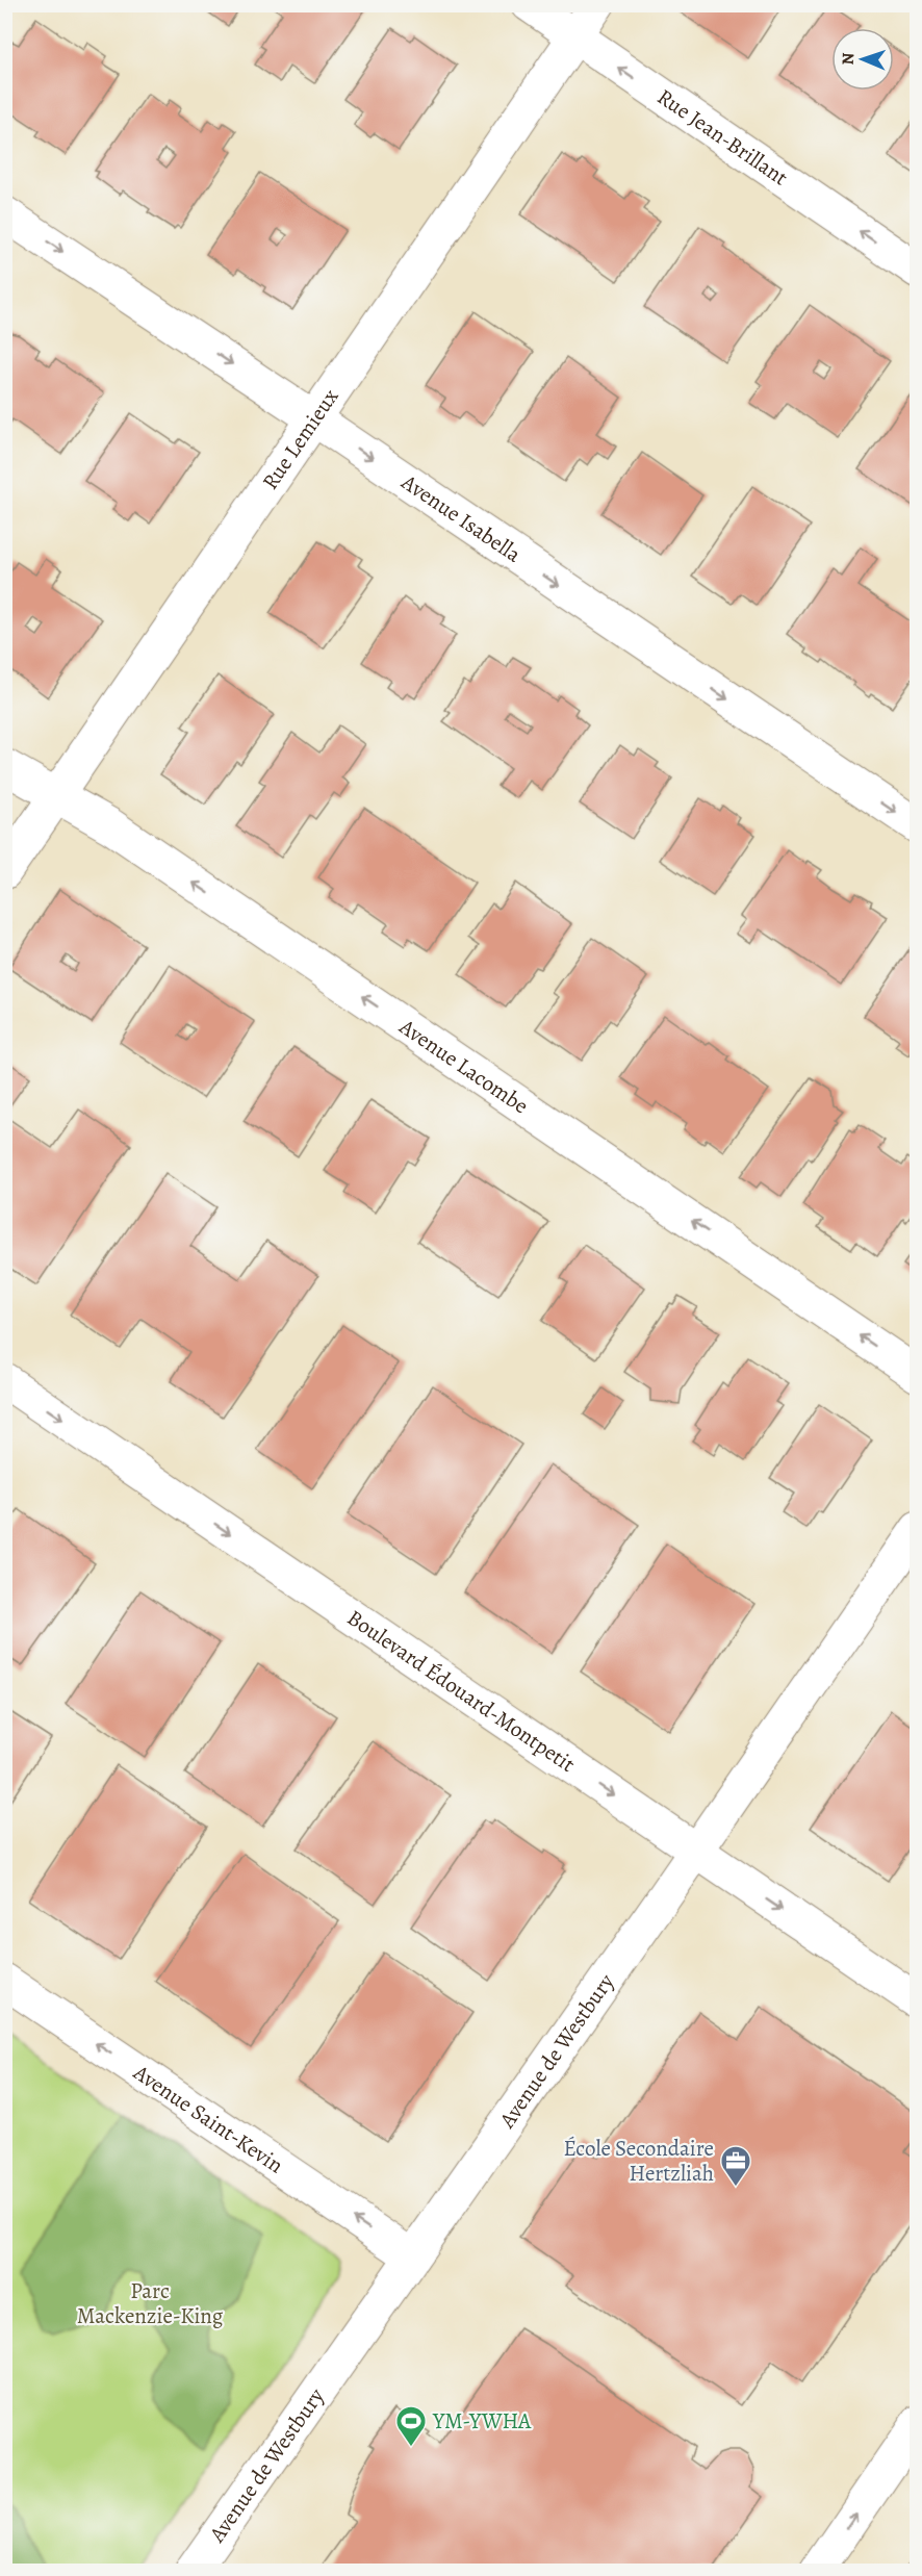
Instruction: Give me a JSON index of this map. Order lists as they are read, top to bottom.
{
  "streets": {
    "street": [
      "Rue Jean-Brillant",
      "Rue Lemieux",
      "Avenue Isabella",
      "Avenue Lacombe",
      "Boulevard Édouard-Montpetit",
      "Avenue de Westbury",
      "Avenue Saint-Kevin"
    ]
  },
  "crossings": [
    ["Rue Jean-Brillant", "Rue Lemieux"],
    ["Rue Lemieux", "Avenue Isabella"],
    ["Rue Lemieux", "Avenue Lacombe"],
    ["Boulevard Édouard-Montpetit", "Avenue de Westbury"],
    ["Avenue de Westbury", "Avenue Saint-Kevin"]
  ],
  "one_way": [
    "Rue Jean-Brillant",
    "Avenue Isabella",
    "Avenue Lacombe",
    "Boulevard Édouard-Montpetit",
    "Avenue Saint-Kevin"
  ],
  "parks": ["Parc Mackenzie-King"],
  "places": {
    "office": ["École Secondaire Hertzliah"],
    "sports": ["YM-YWHA"]
  },
  "north": "left"
}
